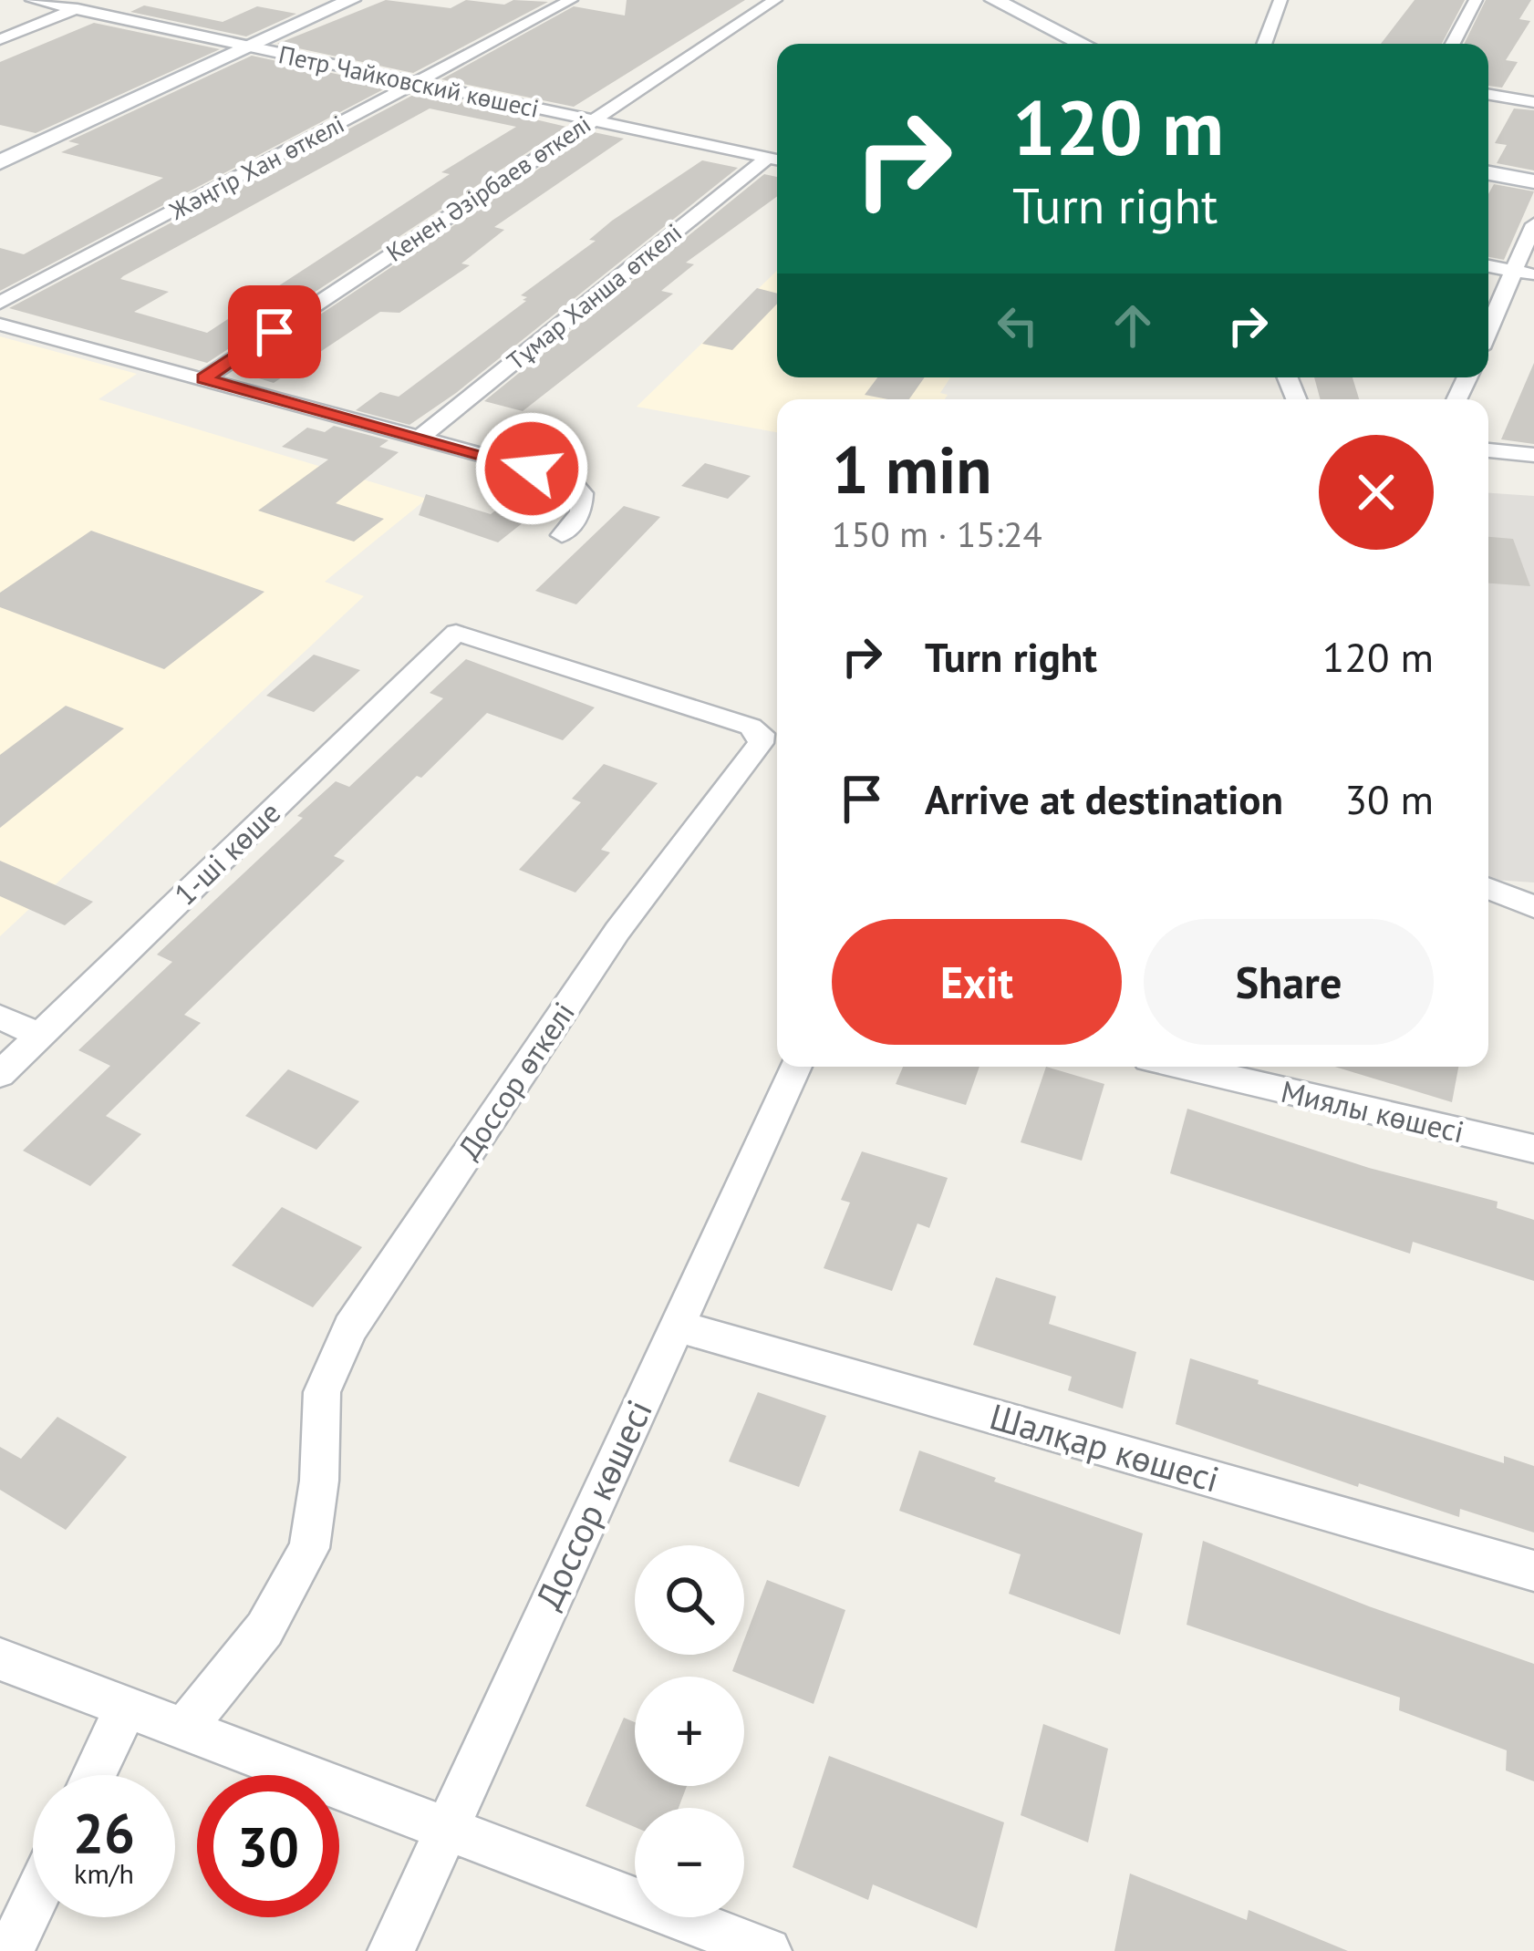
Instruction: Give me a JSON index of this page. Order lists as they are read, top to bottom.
{
  "streets": {
    "street": [
      "Петр Чайковский көшесі",
      "Жәңгір Хан өткелі",
      "Кенен Әзірбаев өткелі",
      "Тұмар Ханша өткелі",
      "1-ші көше",
      "Доссор өткелі",
      "Миялы көшесі",
      "Шалқар көшесі",
      "Доссор көшесі"
    ]
  },
  "crossings": [
    ["Петр Чайковский көшесі", "Жәңгір Хан өткелі"],
    ["Петр Чайковский көшесі", "Кенен Әзірбаев өткелі"],
    ["Петр Чайковский көшесі", "Тұмар Ханша өткелі"],
    ["1-ші көше", "Доссор өткелі"],
    ["Шалқар көшесі", "Доссор көшесі"]
  ],
  "page": {
    "turn": ["120 m", "Turn right"],
    "heading": ["1 min", "150 m · 15:24"],
    "list": [
      {
        "name": "Turn right",
        "value": "120 m"
      },
      {
        "name": "Arrive at destination",
        "value": "30 m"
      }
    ],
    "buttons": ["Exit", "Share"],
    "map_buttons": ["+", "−"],
    "speed": "26 km/h",
    "limit": "30"
  }
}
